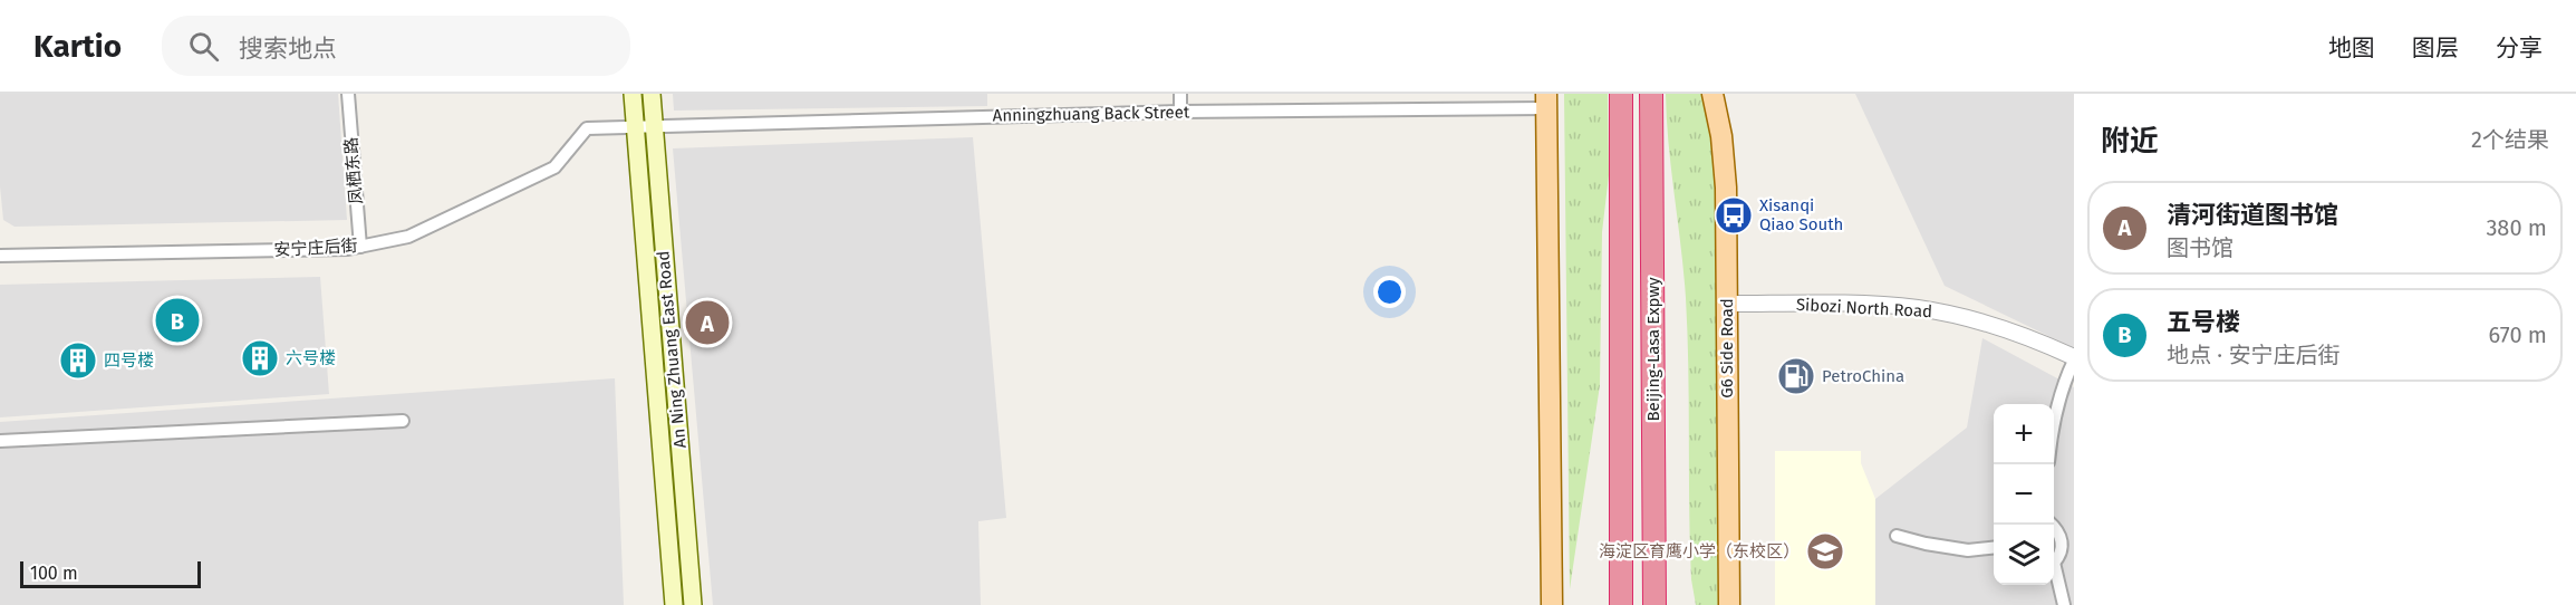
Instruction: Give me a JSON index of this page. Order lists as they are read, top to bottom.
{
  "streets": {
    "highway": ["Beijing-Lasa Expwy"],
    "main road": ["G6 Side Road", "An Ning Zhuang East Road"],
    "street": [
      "Anningzhuang Back Street",
      "凤栖东路",
      "安宁庄后街",
      "Sibozi North Road"
    ]
  },
  "crossings": [
    ["Anningzhuang Back Street", "安宁庄后街"],
    ["Anningzhuang Back Street", "An Ning Zhuang East Road"],
    ["凤栖东路", "安宁庄后街"],
    ["安宁庄后街", "An Ning Zhuang East Road"],
    ["Sibozi North Road", "G6 Side Road"]
  ],
  "places": {
    "bus stop": ["Xisanqi Qiao South"],
    "building": ["六号楼", "四号楼"],
    "fuel station": ["PetroChina"],
    "school or university": ["海淀区育鹰小学（东校区）"]
  },
  "scale_bar": "100 m",
  "page": {
    "header": "Kartio",
    "search": "搜索地点",
    "nav": ["地图", "图层", "分享"],
    "heading": ["附近", "2个结果"],
    "list": [
      {
        "mark": "A",
        "name": "清河街道图书馆",
        "note": "图书馆",
        "value": "380 m"
      },
      {
        "mark": "B",
        "name": "五号楼",
        "note": "地点 · 安宁庄后街",
        "value": "670 m"
      }
    ],
    "pins": ["B", "A"],
    "map_buttons": ["+", "−"],
    "scale": "100 m"
  }
}
